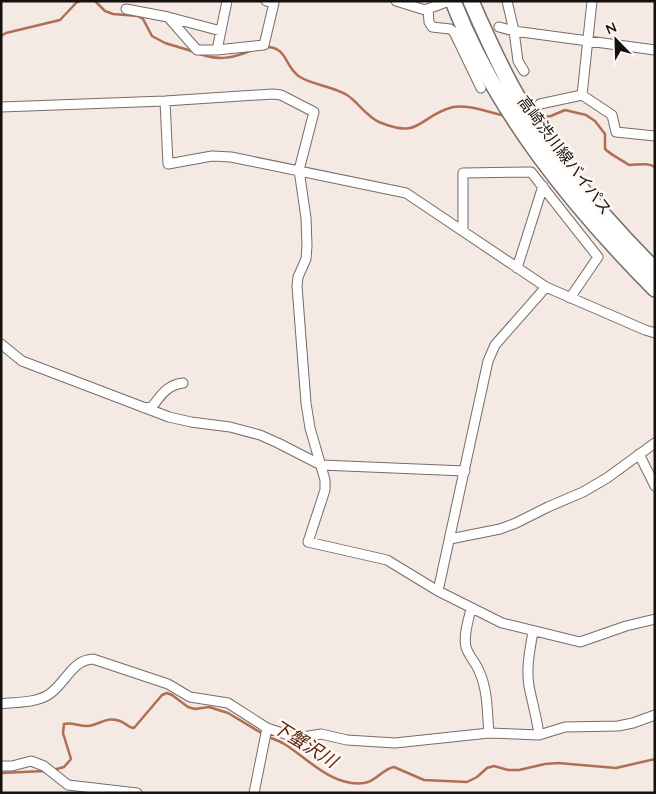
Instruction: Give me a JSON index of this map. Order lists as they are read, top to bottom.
{
  "streets": {
    "main road": ["高崎渋川線バイパス"]
  },
  "water": ["下蟹沢川"],
  "north": "top left"
}
